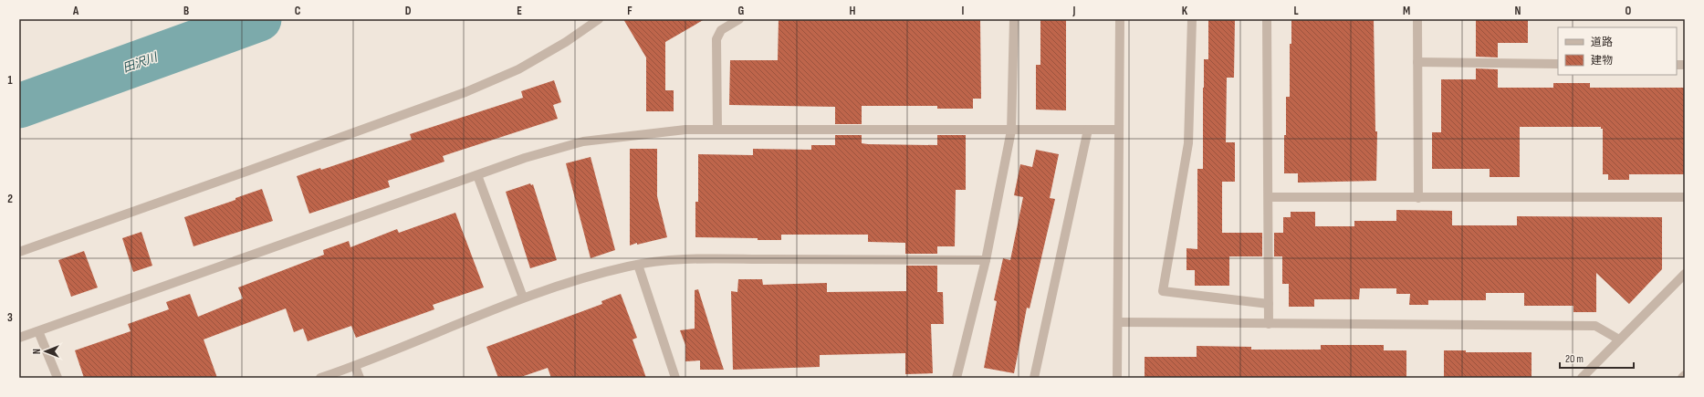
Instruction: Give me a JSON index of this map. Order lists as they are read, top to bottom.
{
  "water": ["田沢川"],
  "legend": ["道路", "建物"],
  "scale_bar": "20 m",
  "north": "left",
  "grid": {
    "columns": [
      "A",
      "B",
      "C",
      "D",
      "E",
      "F",
      "G",
      "H",
      "I",
      "J",
      "K",
      "L",
      "M",
      "N",
      "O"
    ],
    "rows": ["1", "2", "3"]
  }
}
